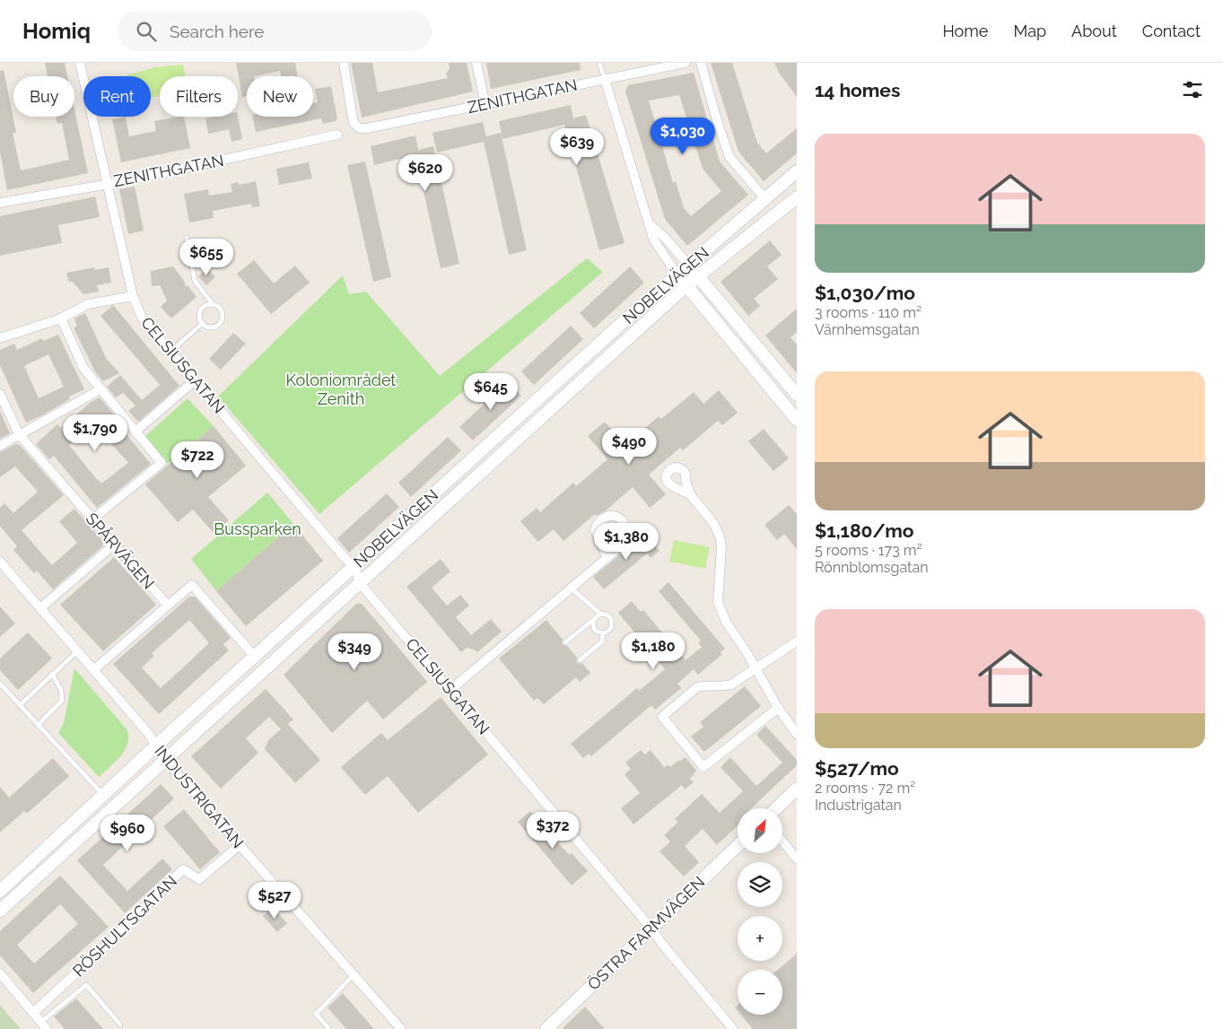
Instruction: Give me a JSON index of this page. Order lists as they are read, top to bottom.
{
  "streets": {
    "main road": ["NOBELVÄGEN", "ÖSTRA FARMVÄGEN"],
    "street": [
      "ZENITHGATAN",
      "CELSIUSGATAN",
      "SPÅRVÄGEN",
      "INDUSTRIGATAN",
      "RÖSHULTSGATAN"
    ]
  },
  "crossings": [
    ["ZENITHGATAN", "CELSIUSGATAN"],
    ["NOBELVÄGEN", "CELSIUSGATAN"],
    ["NOBELVÄGEN", "INDUSTRIGATAN"],
    ["CELSIUSGATAN", "ÖSTRA FARMVÄGEN"],
    ["INDUSTRIGATAN", "RÖSHULTSGATAN"]
  ],
  "parks": ["Koloniområdet Zenith", "Bussparken"],
  "north": "top right",
  "page": {
    "header": "Homiq",
    "search": "Search here",
    "nav": [
      "Home",
      "Map",
      "About",
      "Contact"
    ],
    "heading": "14 homes",
    "chip": [
      "Buy",
      "Rent",
      "Filters",
      "New"
    ],
    "list": [
      {
        "name": "$1,030/mo",
        "note": "3 rooms · 110 m² · Värnhemsgatan"
      },
      {
        "name": "$1,180/mo",
        "note": "5 rooms · 173 m² · Rönnblomsgatan"
      },
      {
        "name": "$527/mo",
        "note": "2 rooms · 72 m² · Industrigatan"
      }
    ],
    "price": [
      "$1,030",
      "$639",
      "$620",
      "$655",
      "$645",
      "$1,790",
      "$490",
      "$722",
      "$1,380",
      "$1,180",
      "$349",
      "$372",
      "$960",
      "$527"
    ],
    "map_buttons": ["+", "−"]
  }
}
